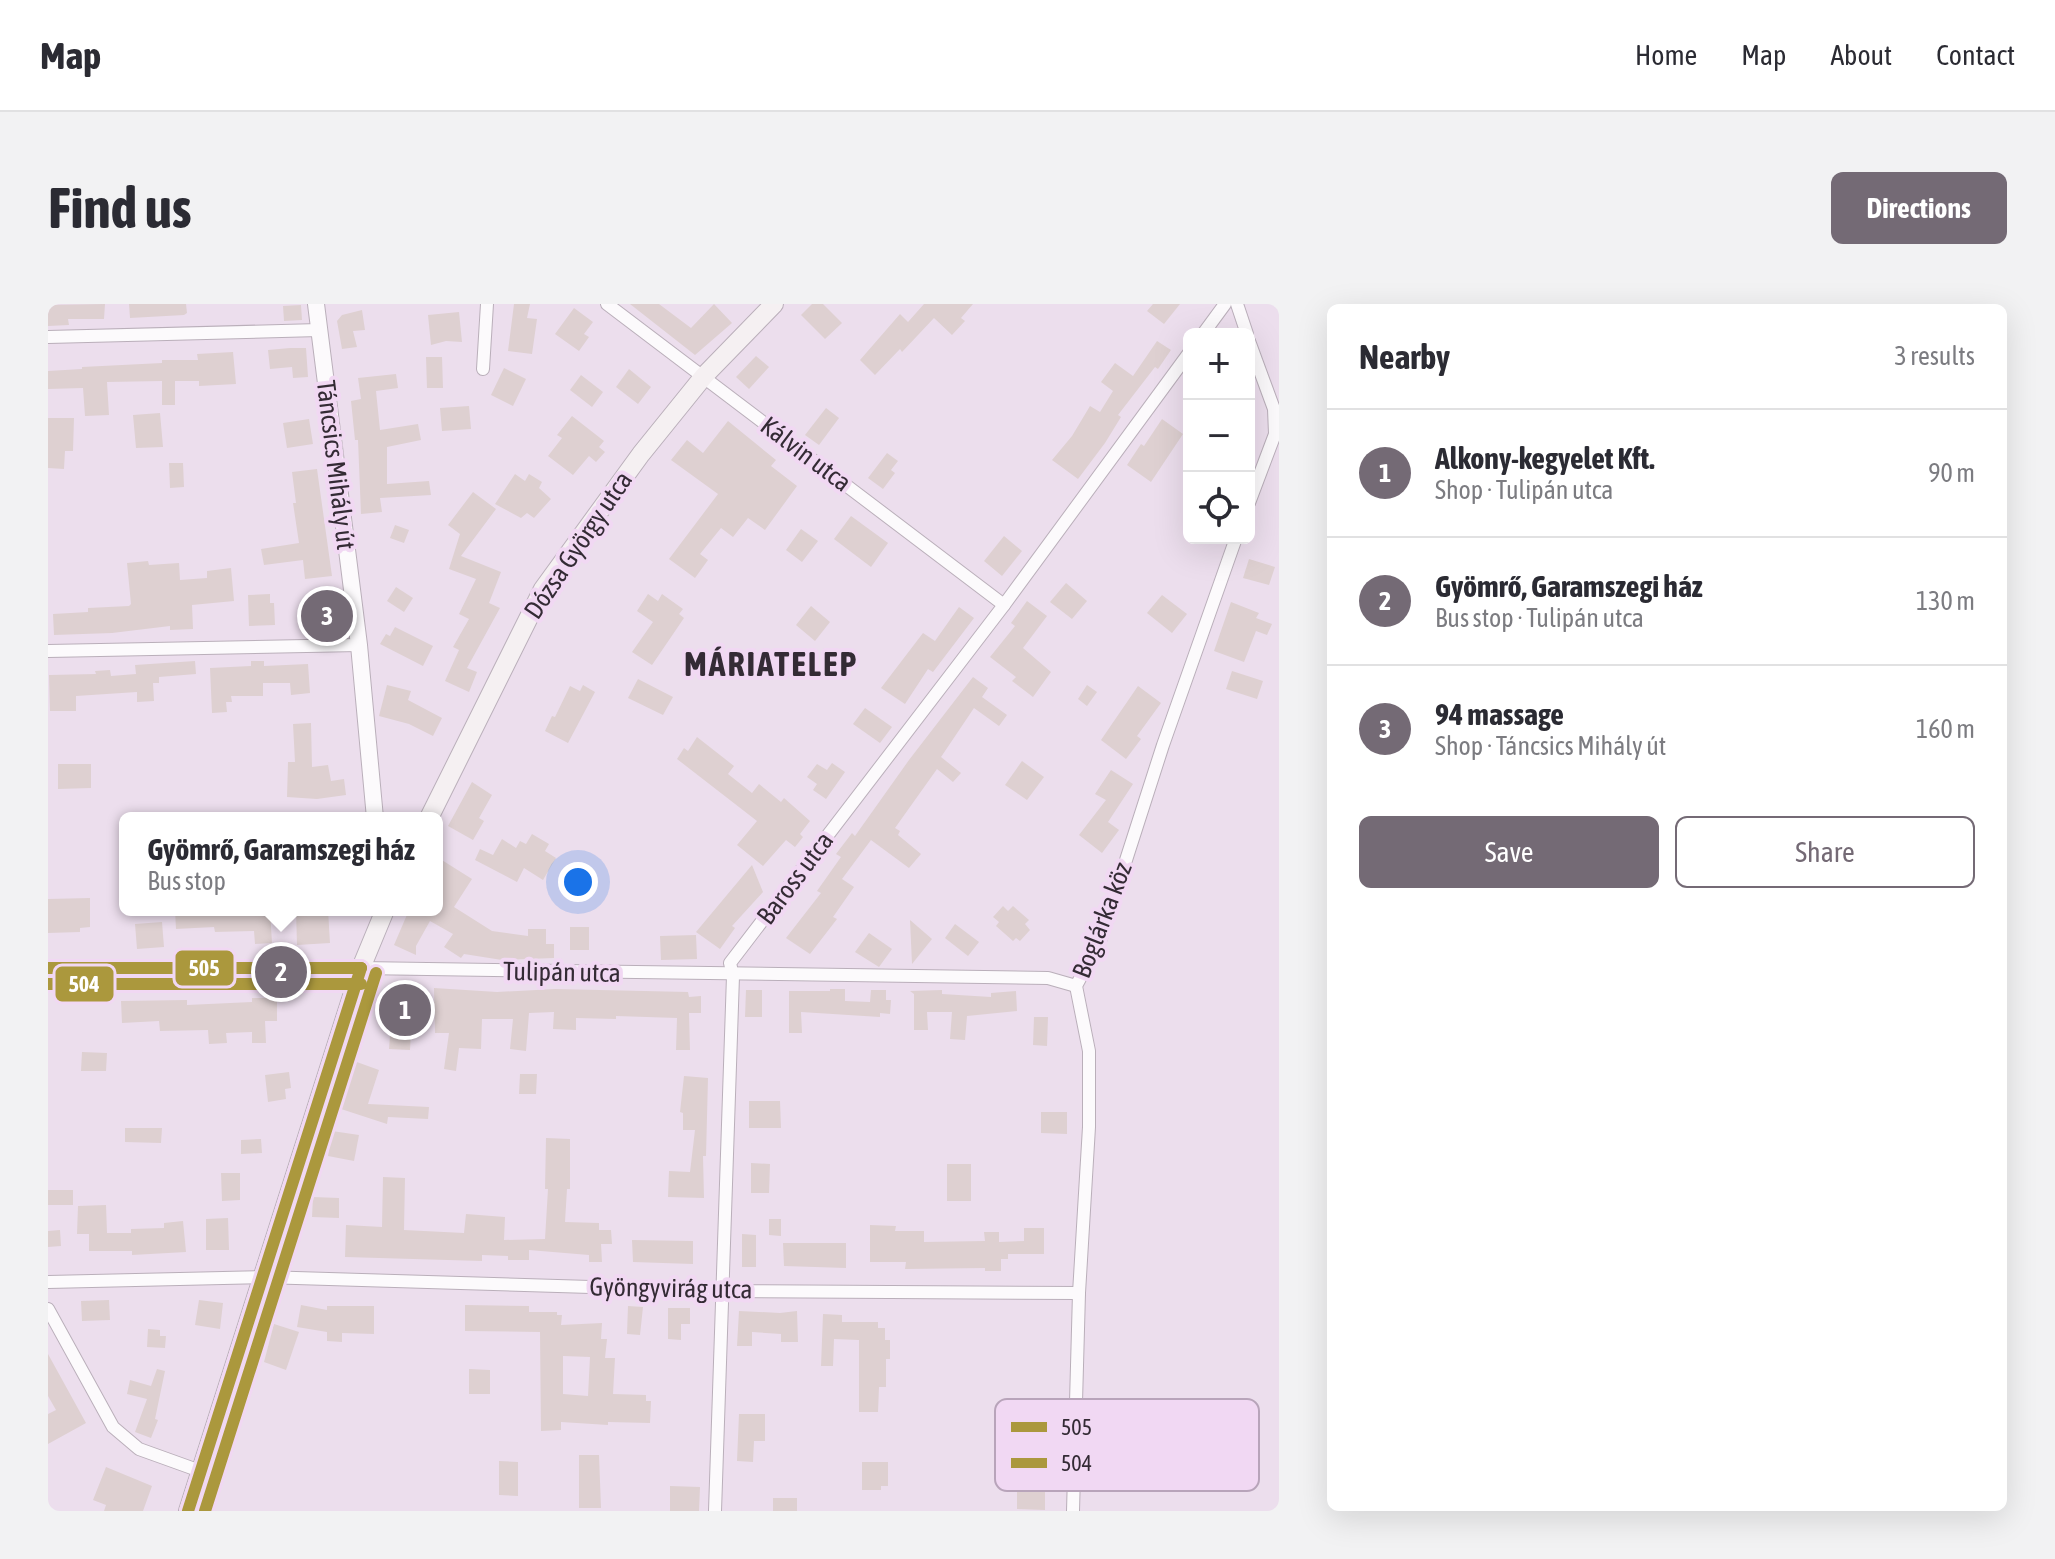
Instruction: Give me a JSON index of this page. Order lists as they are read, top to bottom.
{
  "streets": {
    "main road": ["Dózsa György utca"],
    "street": [
      "Kálvin utca",
      "Táncsics Mihály út",
      "Baross utca",
      "Boglárka köz",
      "Tulipán utca",
      "Gyöngyvirág utca"
    ]
  },
  "crossings": [
    ["Kálvin utca", "Dózsa György utca"],
    ["Kálvin utca", "Baross utca"],
    ["Baross utca", "Tulipán utca"],
    ["Baross utca", "Gyöngyvirág utca"],
    ["Boglárka köz", "Tulipán utca"],
    ["Boglárka köz", "Gyöngyvirág utca"]
  ],
  "districts": ["MÁRIATELEP"],
  "lines": ["transit line 505", "transit line 504"],
  "legend": ["505", "504"],
  "page": {
    "header": "Map",
    "nav": [
      "Home",
      "Map",
      "About",
      "Contact"
    ],
    "buttons": [
      "Directions",
      ["Save", "Share"]
    ],
    "title": "Find us",
    "heading": ["Nearby", "3 results"],
    "map_buttons": ["+", "−"],
    "list": [
      {
        "mark": "1",
        "name": "Alkony-kegyelet Kft.",
        "note": "Shop · Tulipán utca",
        "value": "90 m"
      },
      {
        "mark": "2",
        "name": "Gyömrő, Garamszegi ház",
        "note": "Bus stop · Tulipán utca",
        "value": "130 m"
      },
      {
        "mark": "3",
        "name": "94 massage",
        "note": "Shop · Táncsics Mihály út",
        "value": "160 m"
      }
    ],
    "pins": ["3", "2", "1"],
    "popup": ["Gyömrő, Garamszegi ház", "Bus stop"]
  }
}
